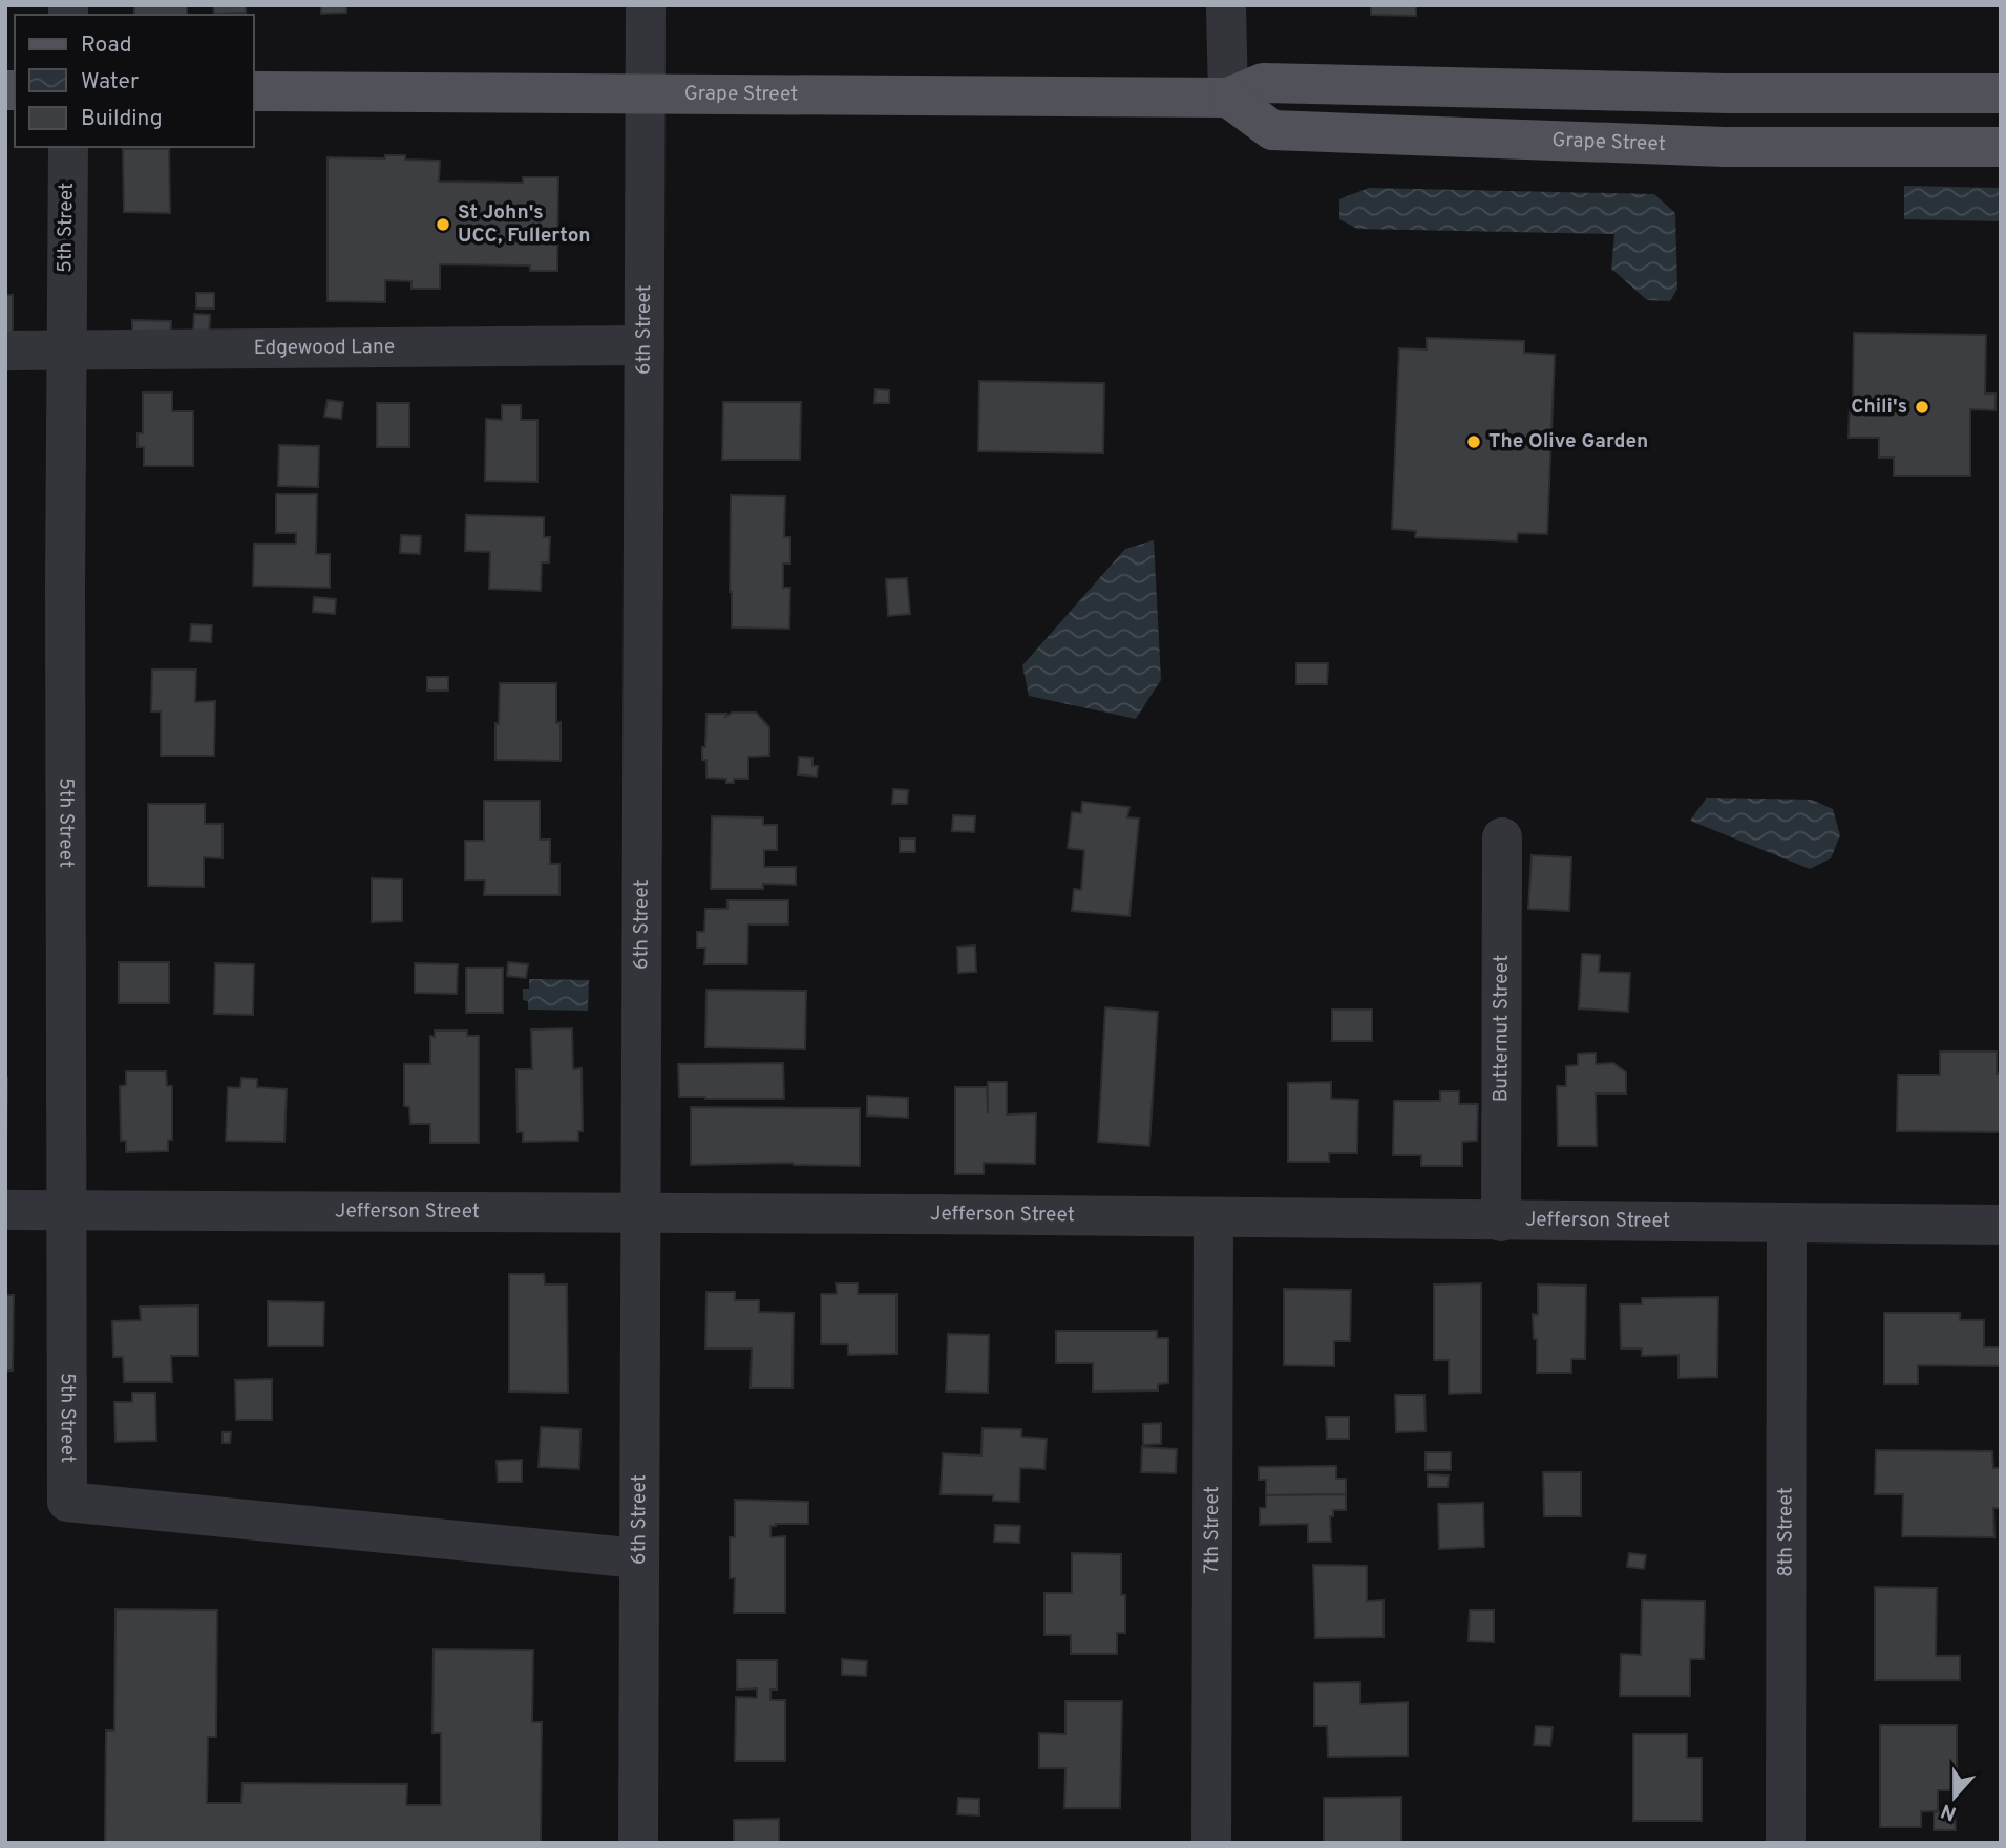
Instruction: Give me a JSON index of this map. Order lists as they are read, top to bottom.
{
  "streets": {
    "main road": ["Grape Street"],
    "street": [
      "5th Street",
      "6th Street",
      "Edgewood Lane",
      "Butternut Street",
      "Jefferson Street",
      "7th Street",
      "8th Street"
    ]
  },
  "crossings": [
    ["Grape Street", "6th Street"],
    ["5th Street", "6th Street"],
    ["5th Street", "Edgewood Lane"],
    ["5th Street", "Jefferson Street"],
    ["6th Street", "Edgewood Lane"],
    ["6th Street", "Jefferson Street"],
    ["Butternut Street", "Jefferson Street"],
    ["Jefferson Street", "7th Street"],
    ["Jefferson Street", "8th Street"]
  ],
  "places": ["St John's UCC, Fullerton", "Chili's", "The Olive Garden"],
  "legend": ["Road", "Water", "Building"],
  "north": "bottom"
}
